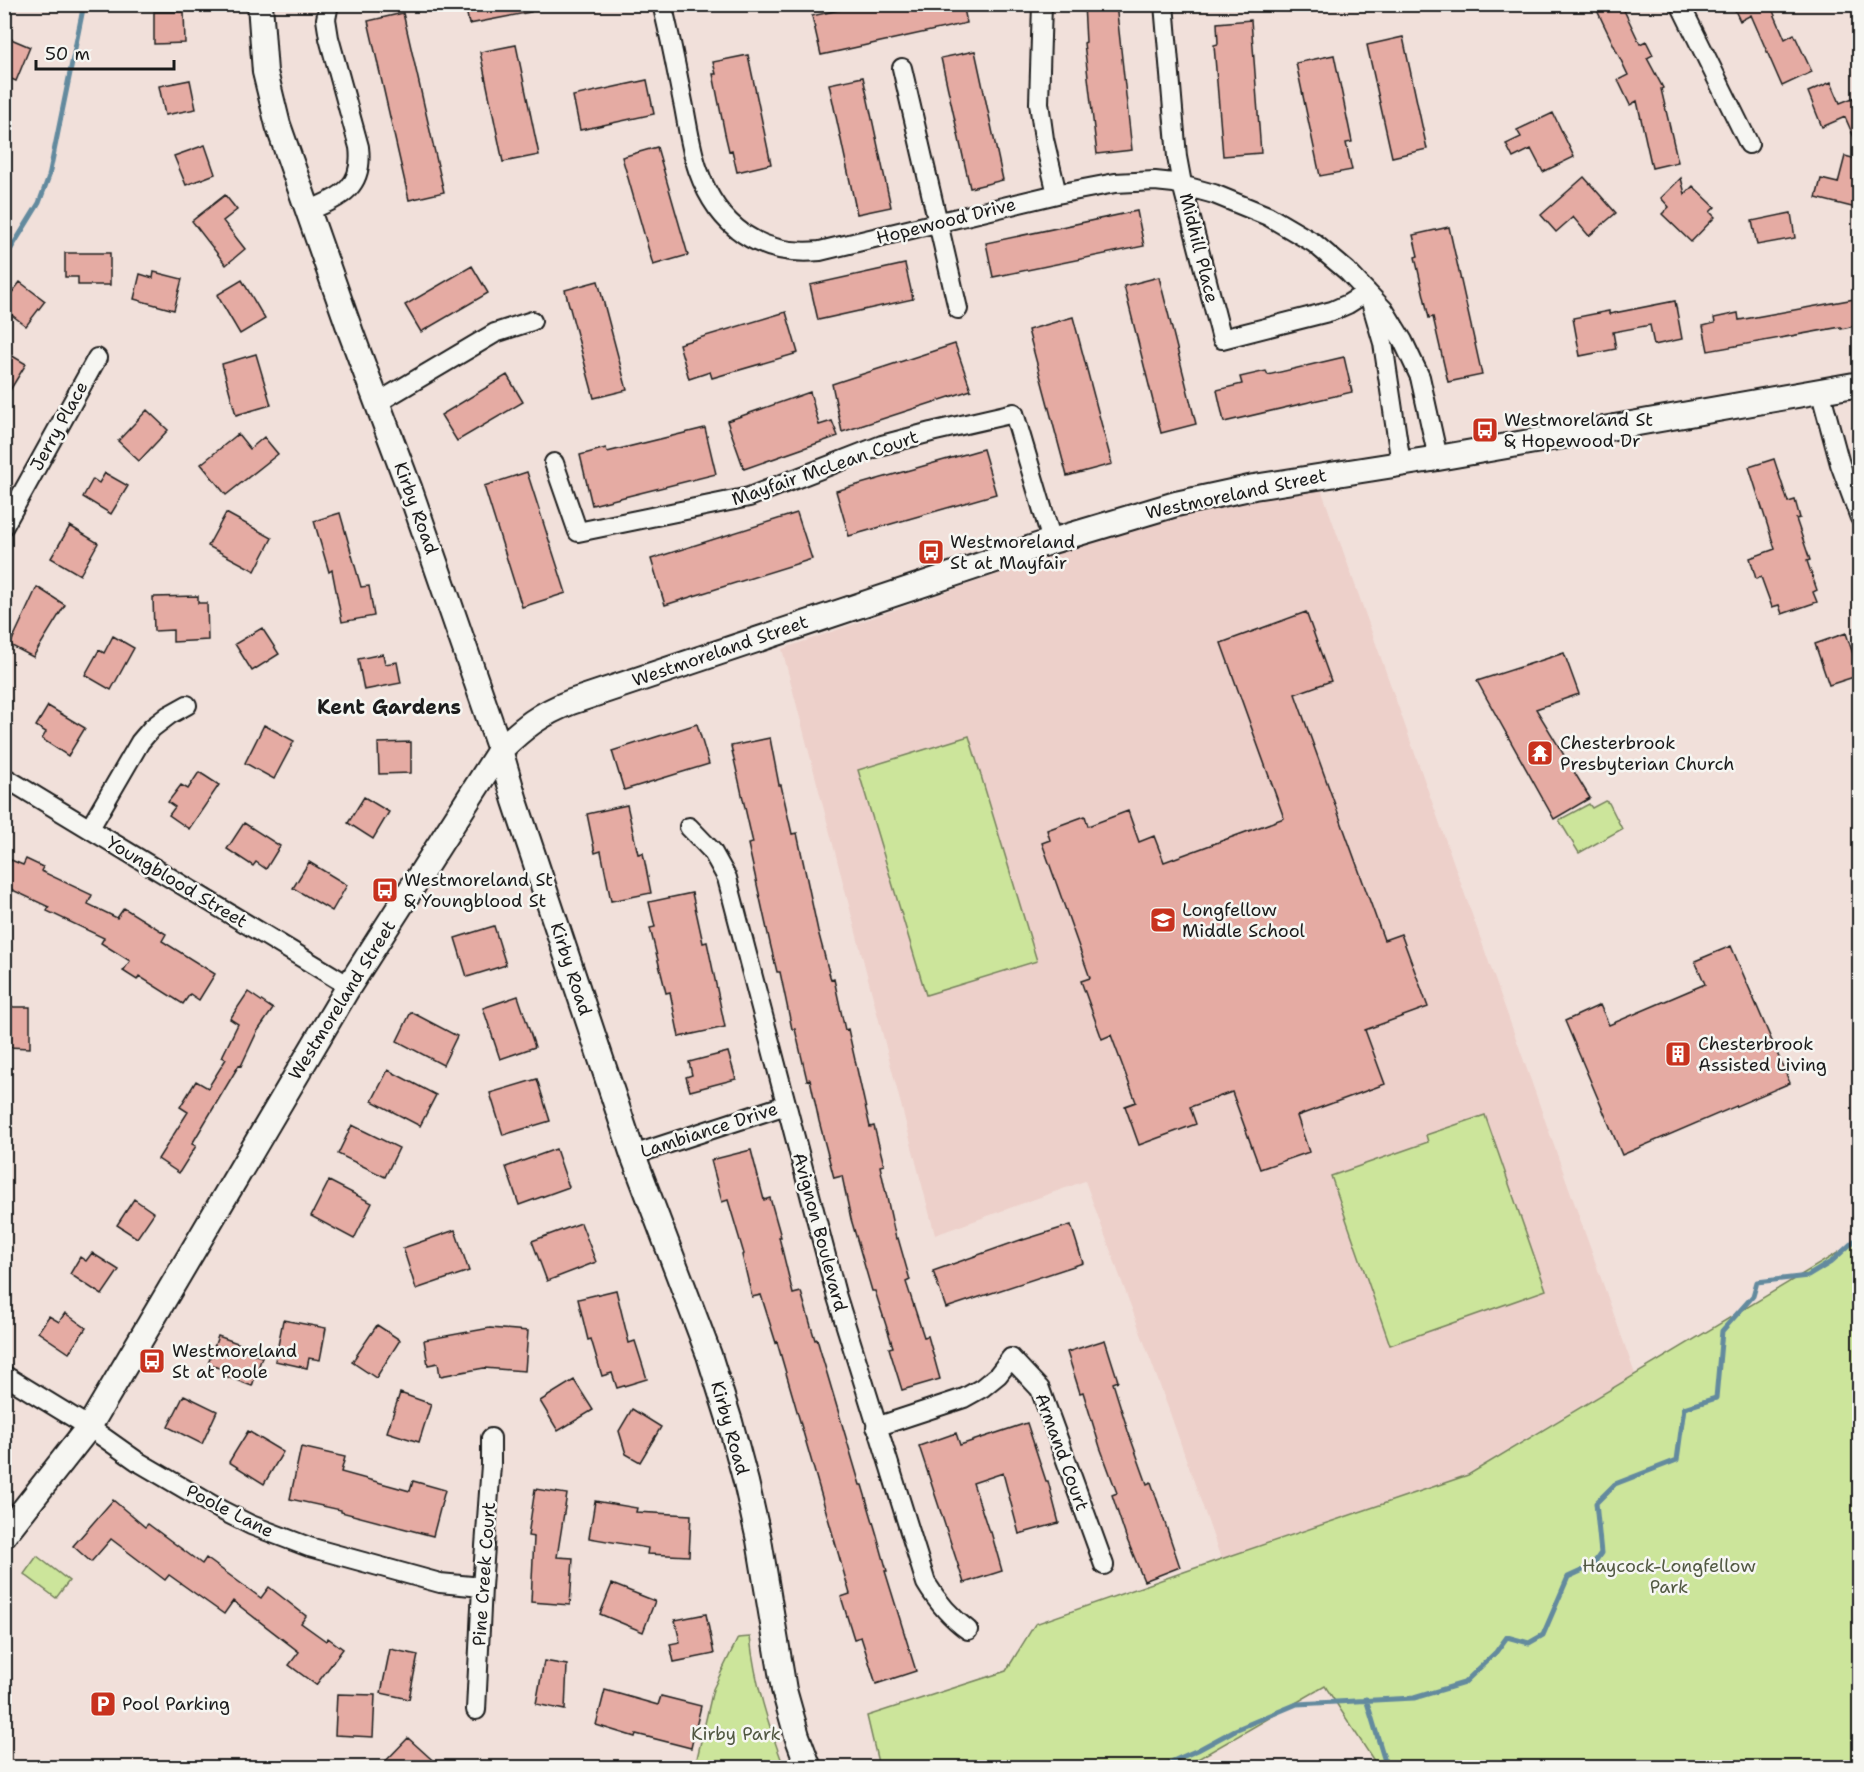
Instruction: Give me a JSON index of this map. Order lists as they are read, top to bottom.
{
  "streets": {
    "main road": ["Westmoreland Street", "Kirby Road"],
    "street": [
      "Hopewood Drive",
      "Midhill Place",
      "Jerry Place",
      "Mayfair McLean Court",
      "Youngblood Street",
      "Lambiance Drive",
      "Avignon Boulevard",
      "Armand Court",
      "Poole Lane",
      "Pine Creek Court"
    ]
  },
  "crossings": [
    ["Hopewood Drive", "Midhill Place"],
    ["Hopewood Drive", "Westmoreland Street"],
    ["Mayfair McLean Court", "Westmoreland Street"],
    ["Westmoreland Street", "Kirby Road"],
    ["Westmoreland Street", "Youngblood Street"],
    ["Westmoreland Street", "Poole Lane"],
    ["Kirby Road", "Lambiance Drive"],
    ["Lambiance Drive", "Avignon Boulevard"],
    ["Avignon Boulevard", "Armand Court"],
    ["Poole Lane", "Pine Creek Court"]
  ],
  "districts": ["Kent Gardens"],
  "parks": ["Haycock-Longfellow Park", "Kirby Park"],
  "places": {
    "bus stop": [
      "Westmoreland St & Hopewood Dr",
      "Westmoreland St at Mayfair",
      "Westmoreland St & Youngblood St",
      "Westmoreland St at Poole"
    ],
    "temple": ["Chesterbrook Presbyterian Church"],
    "school or university": ["Longfellow Middle School"],
    "building": ["Chesterbrook Assisted Living"],
    "parking": ["Pool Parking"]
  },
  "scale_bar": "50 m"
}
